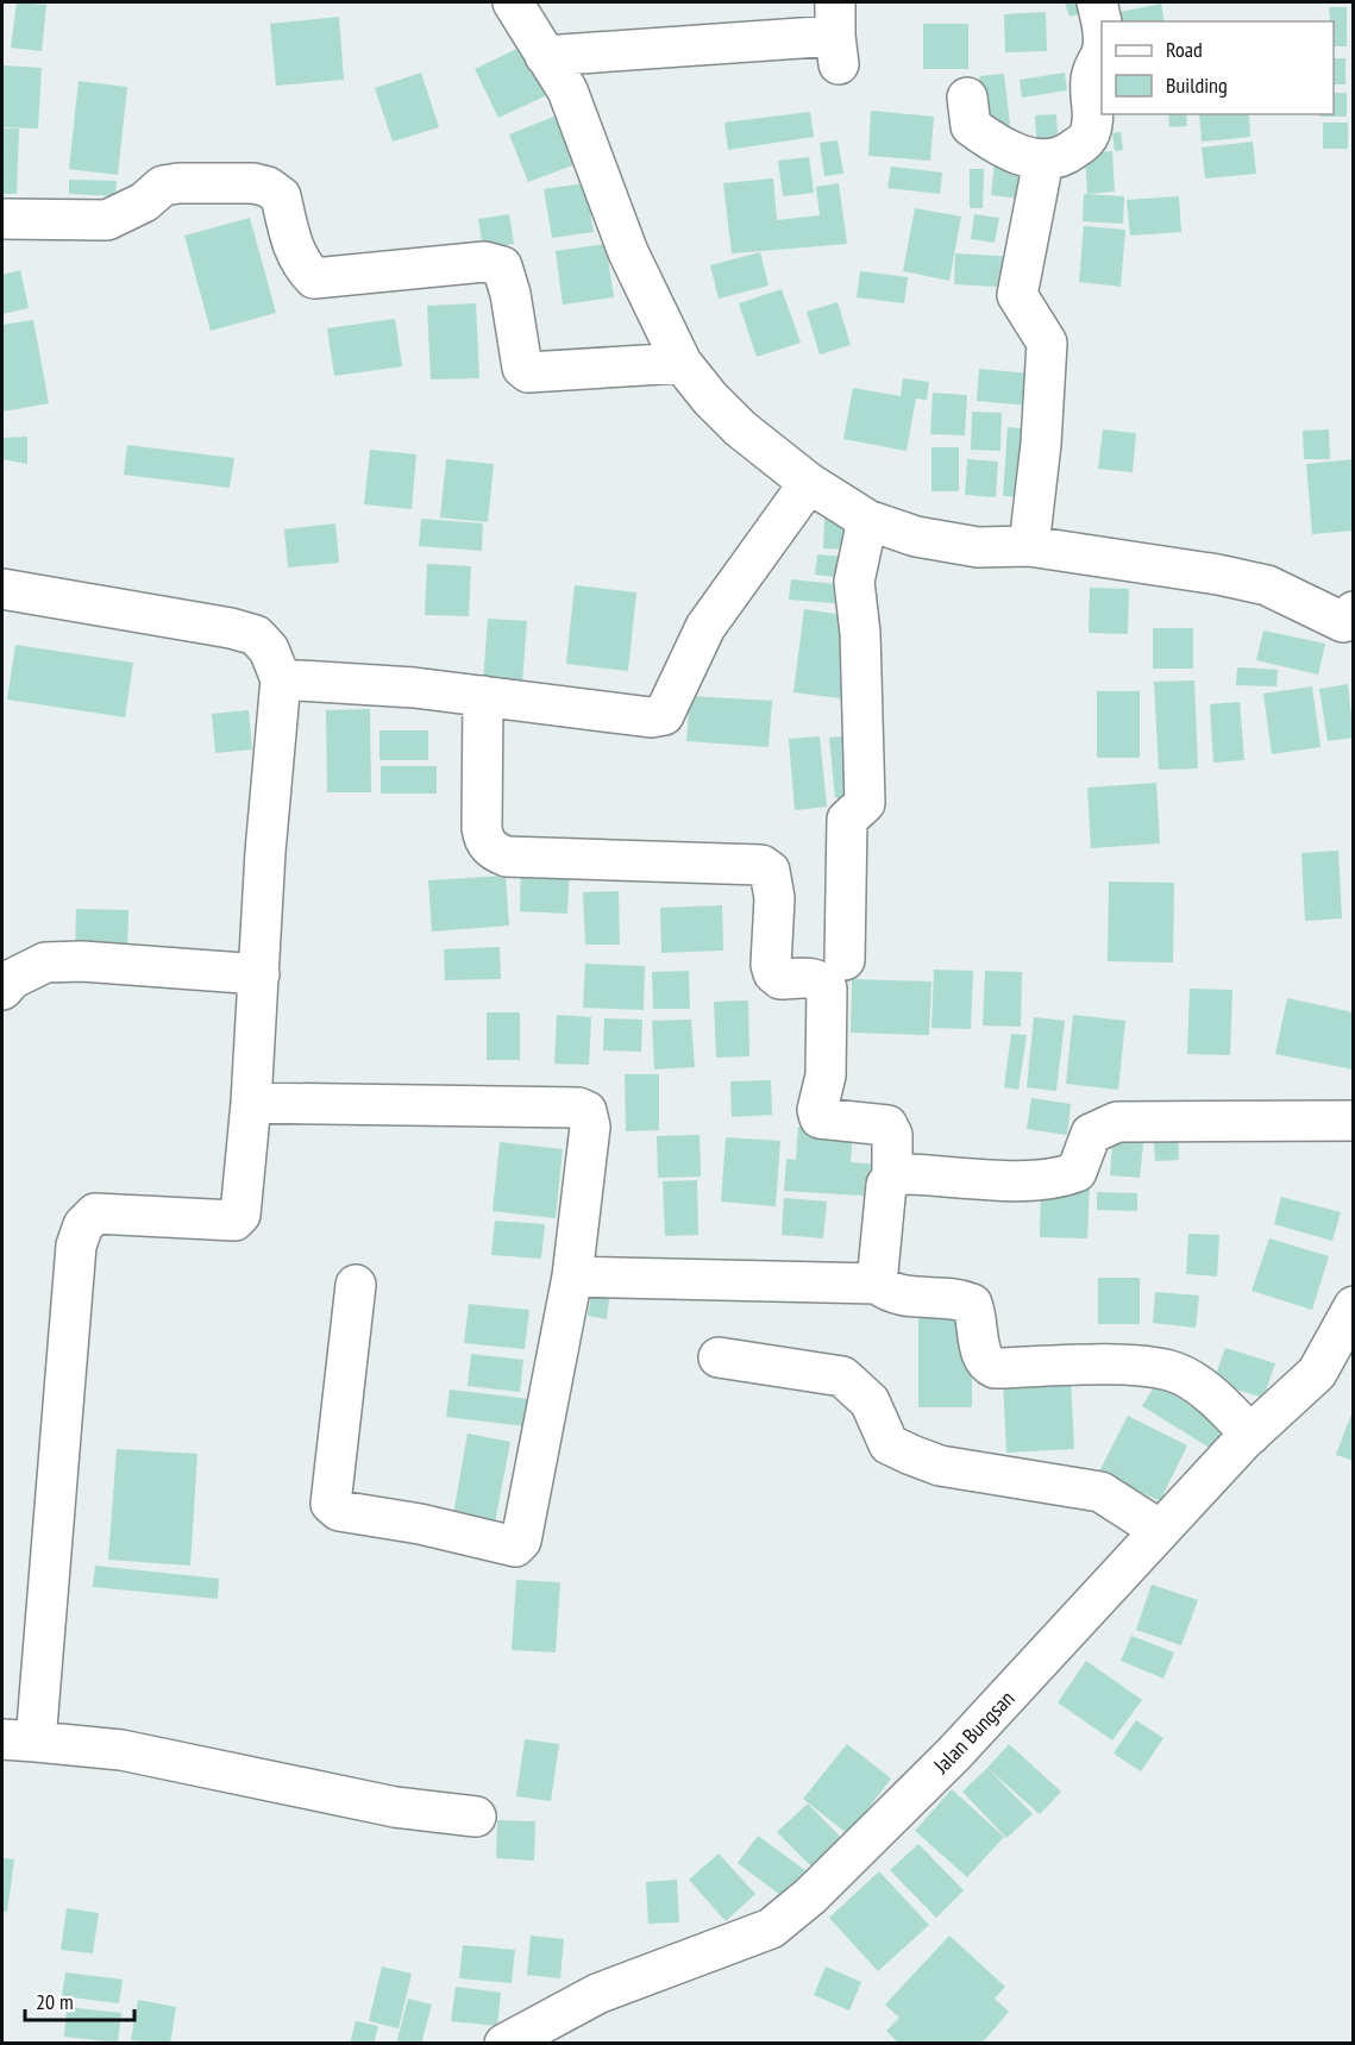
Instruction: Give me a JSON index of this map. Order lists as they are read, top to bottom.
{
  "streets": {
    "street": ["Jalan Bungsan"]
  },
  "legend": ["Road", "Building"],
  "scale_bar": "20 m"
}
